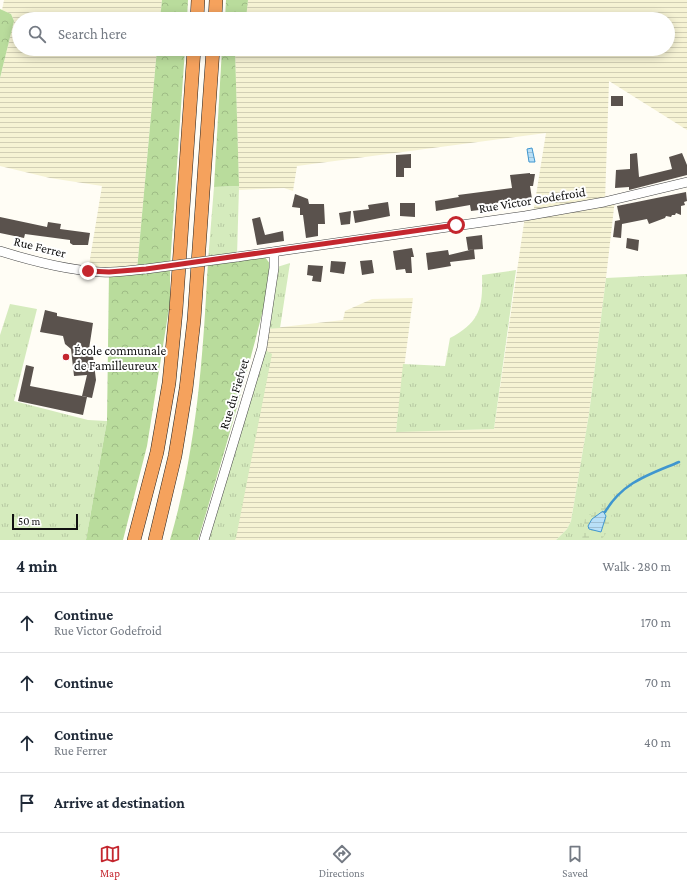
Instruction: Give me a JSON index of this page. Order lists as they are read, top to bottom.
{
  "streets": {
    "street": ["Rue Victor Godefroid", "Rue Ferrer", "Rue du Fiefvet"]
  },
  "crossings": [
    ["Rue Victor Godefroid", "Rue Ferrer"],
    ["Rue Victor Godefroid", "Rue du Fiefvet"]
  ],
  "places": ["École communale de Familleureux"],
  "scale_bar": "50 m",
  "page": {
    "search": "Search here",
    "scale": "50 m",
    "heading": ["4 min", "Walk · 280 m"],
    "list": [
      ["Continue", "Rue Victor Godefroid", "170 m"],
      ["Continue", "70 m"],
      ["Continue", "Rue Ferrer", "40 m"],
      "Arrive at destination"
    ],
    "nav": ["Map", "Directions", "Saved"]
  }
}
